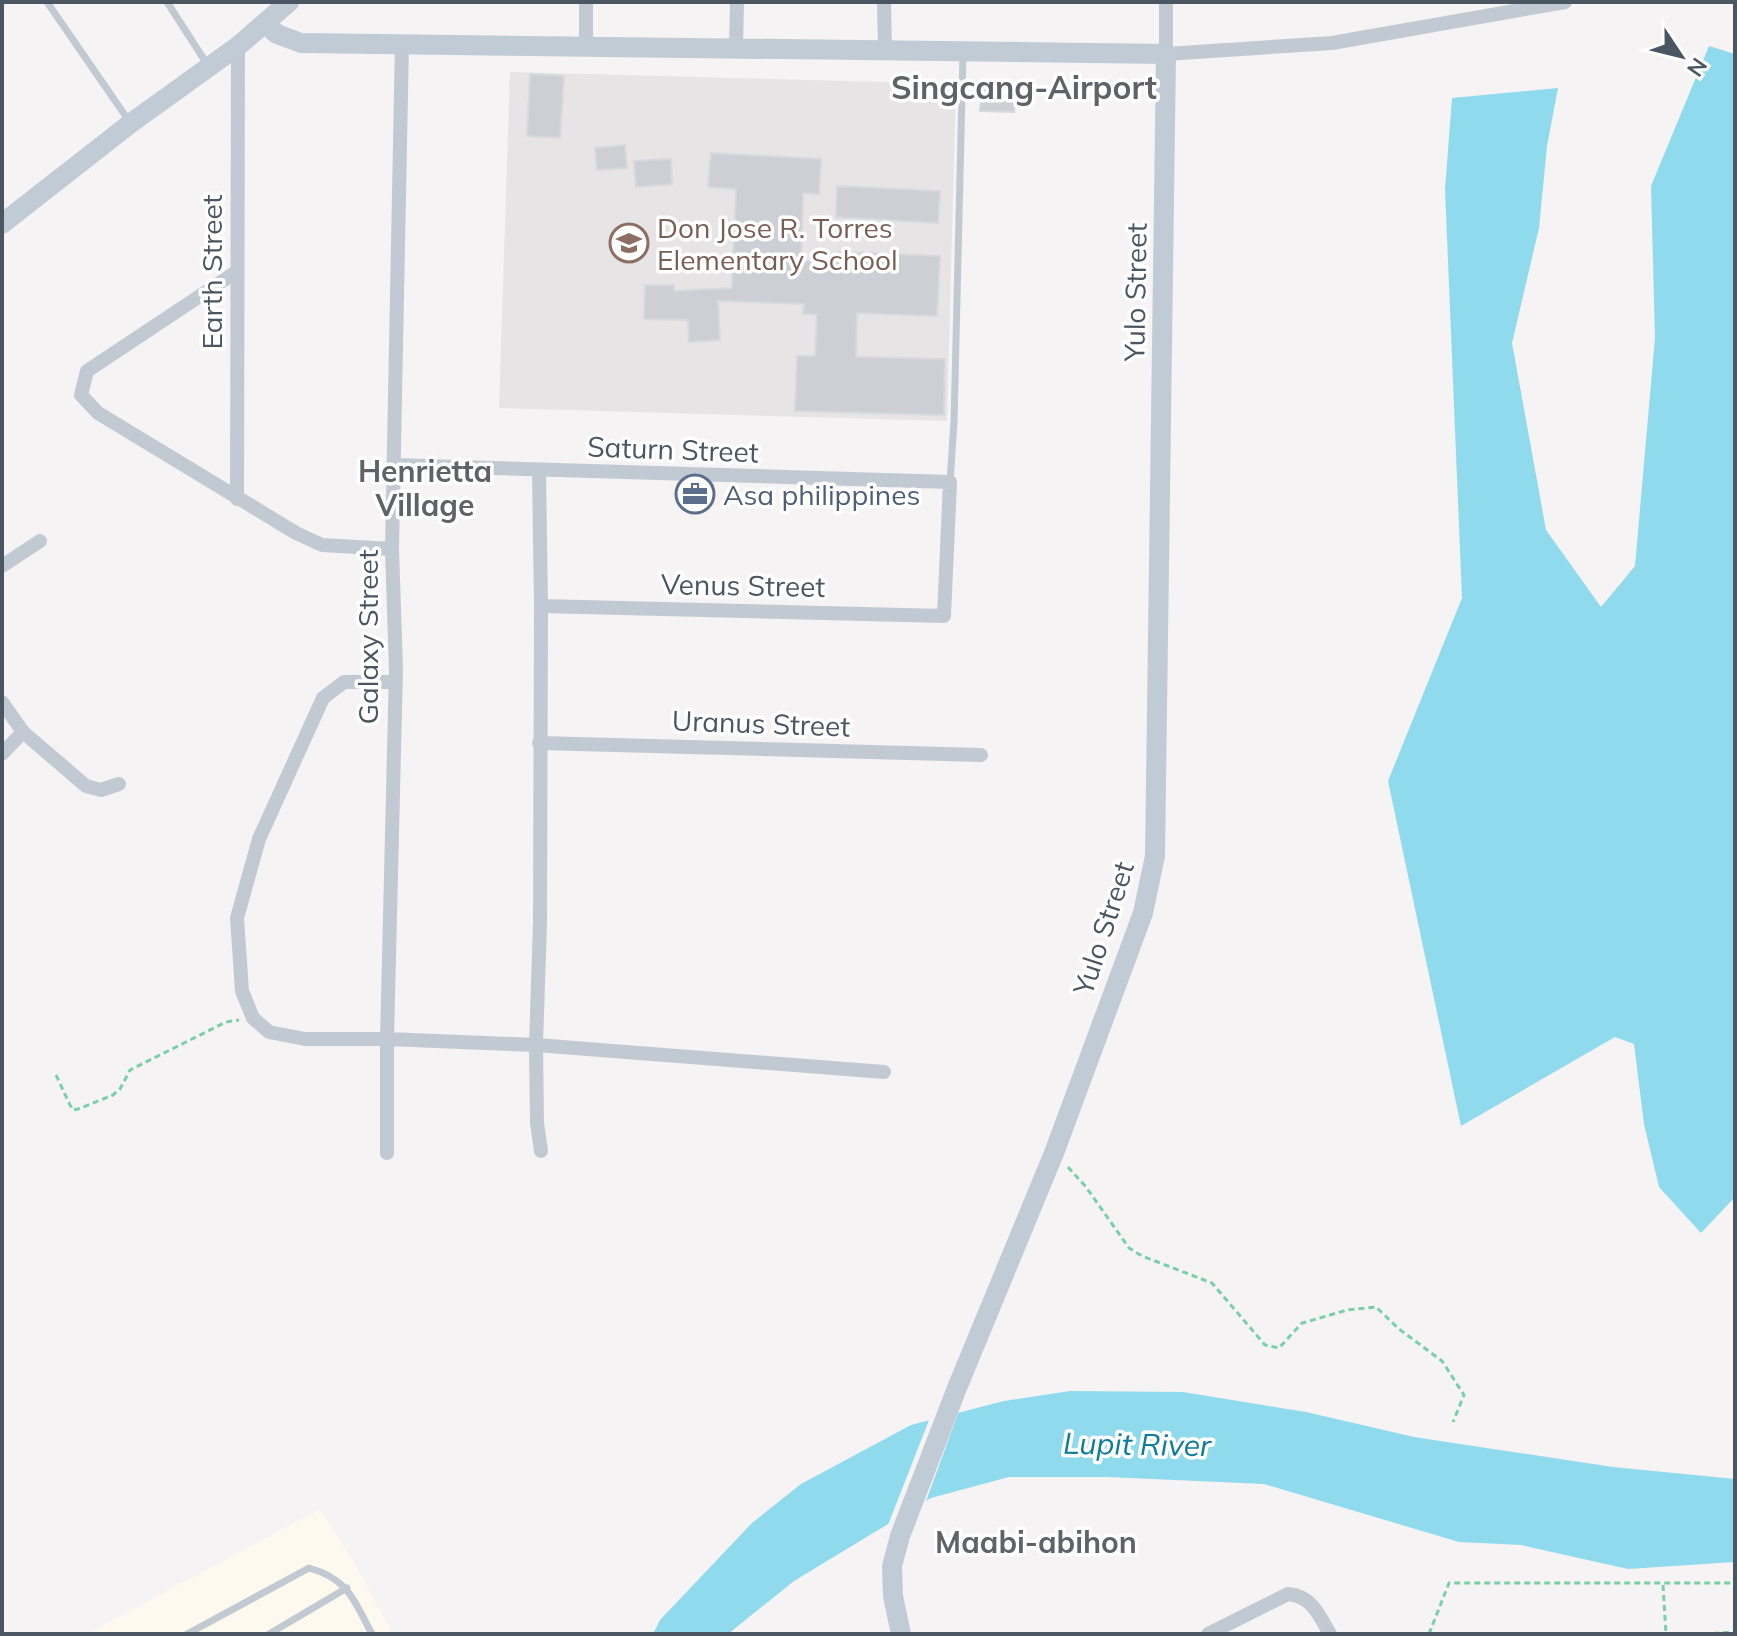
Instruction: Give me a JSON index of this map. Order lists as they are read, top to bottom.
{
  "streets": {
    "street": [
      "Earth Street",
      "Yulo Street",
      "Saturn Street",
      "Venus Street",
      "Galaxy Street",
      "Uranus Street"
    ]
  },
  "crossings": [
    ["Saturn Street", "Venus Street"],
    ["Saturn Street", "Galaxy Street"]
  ],
  "districts": ["Singcang-Airport", "Henrietta Village", "Maabi-abihon"],
  "water": ["Lupit River"],
  "places": {
    "school or university": ["Don Jose R. Torres Elementary School"],
    "office": ["Asa philippines"]
  },
  "north": "bottom right"
}
